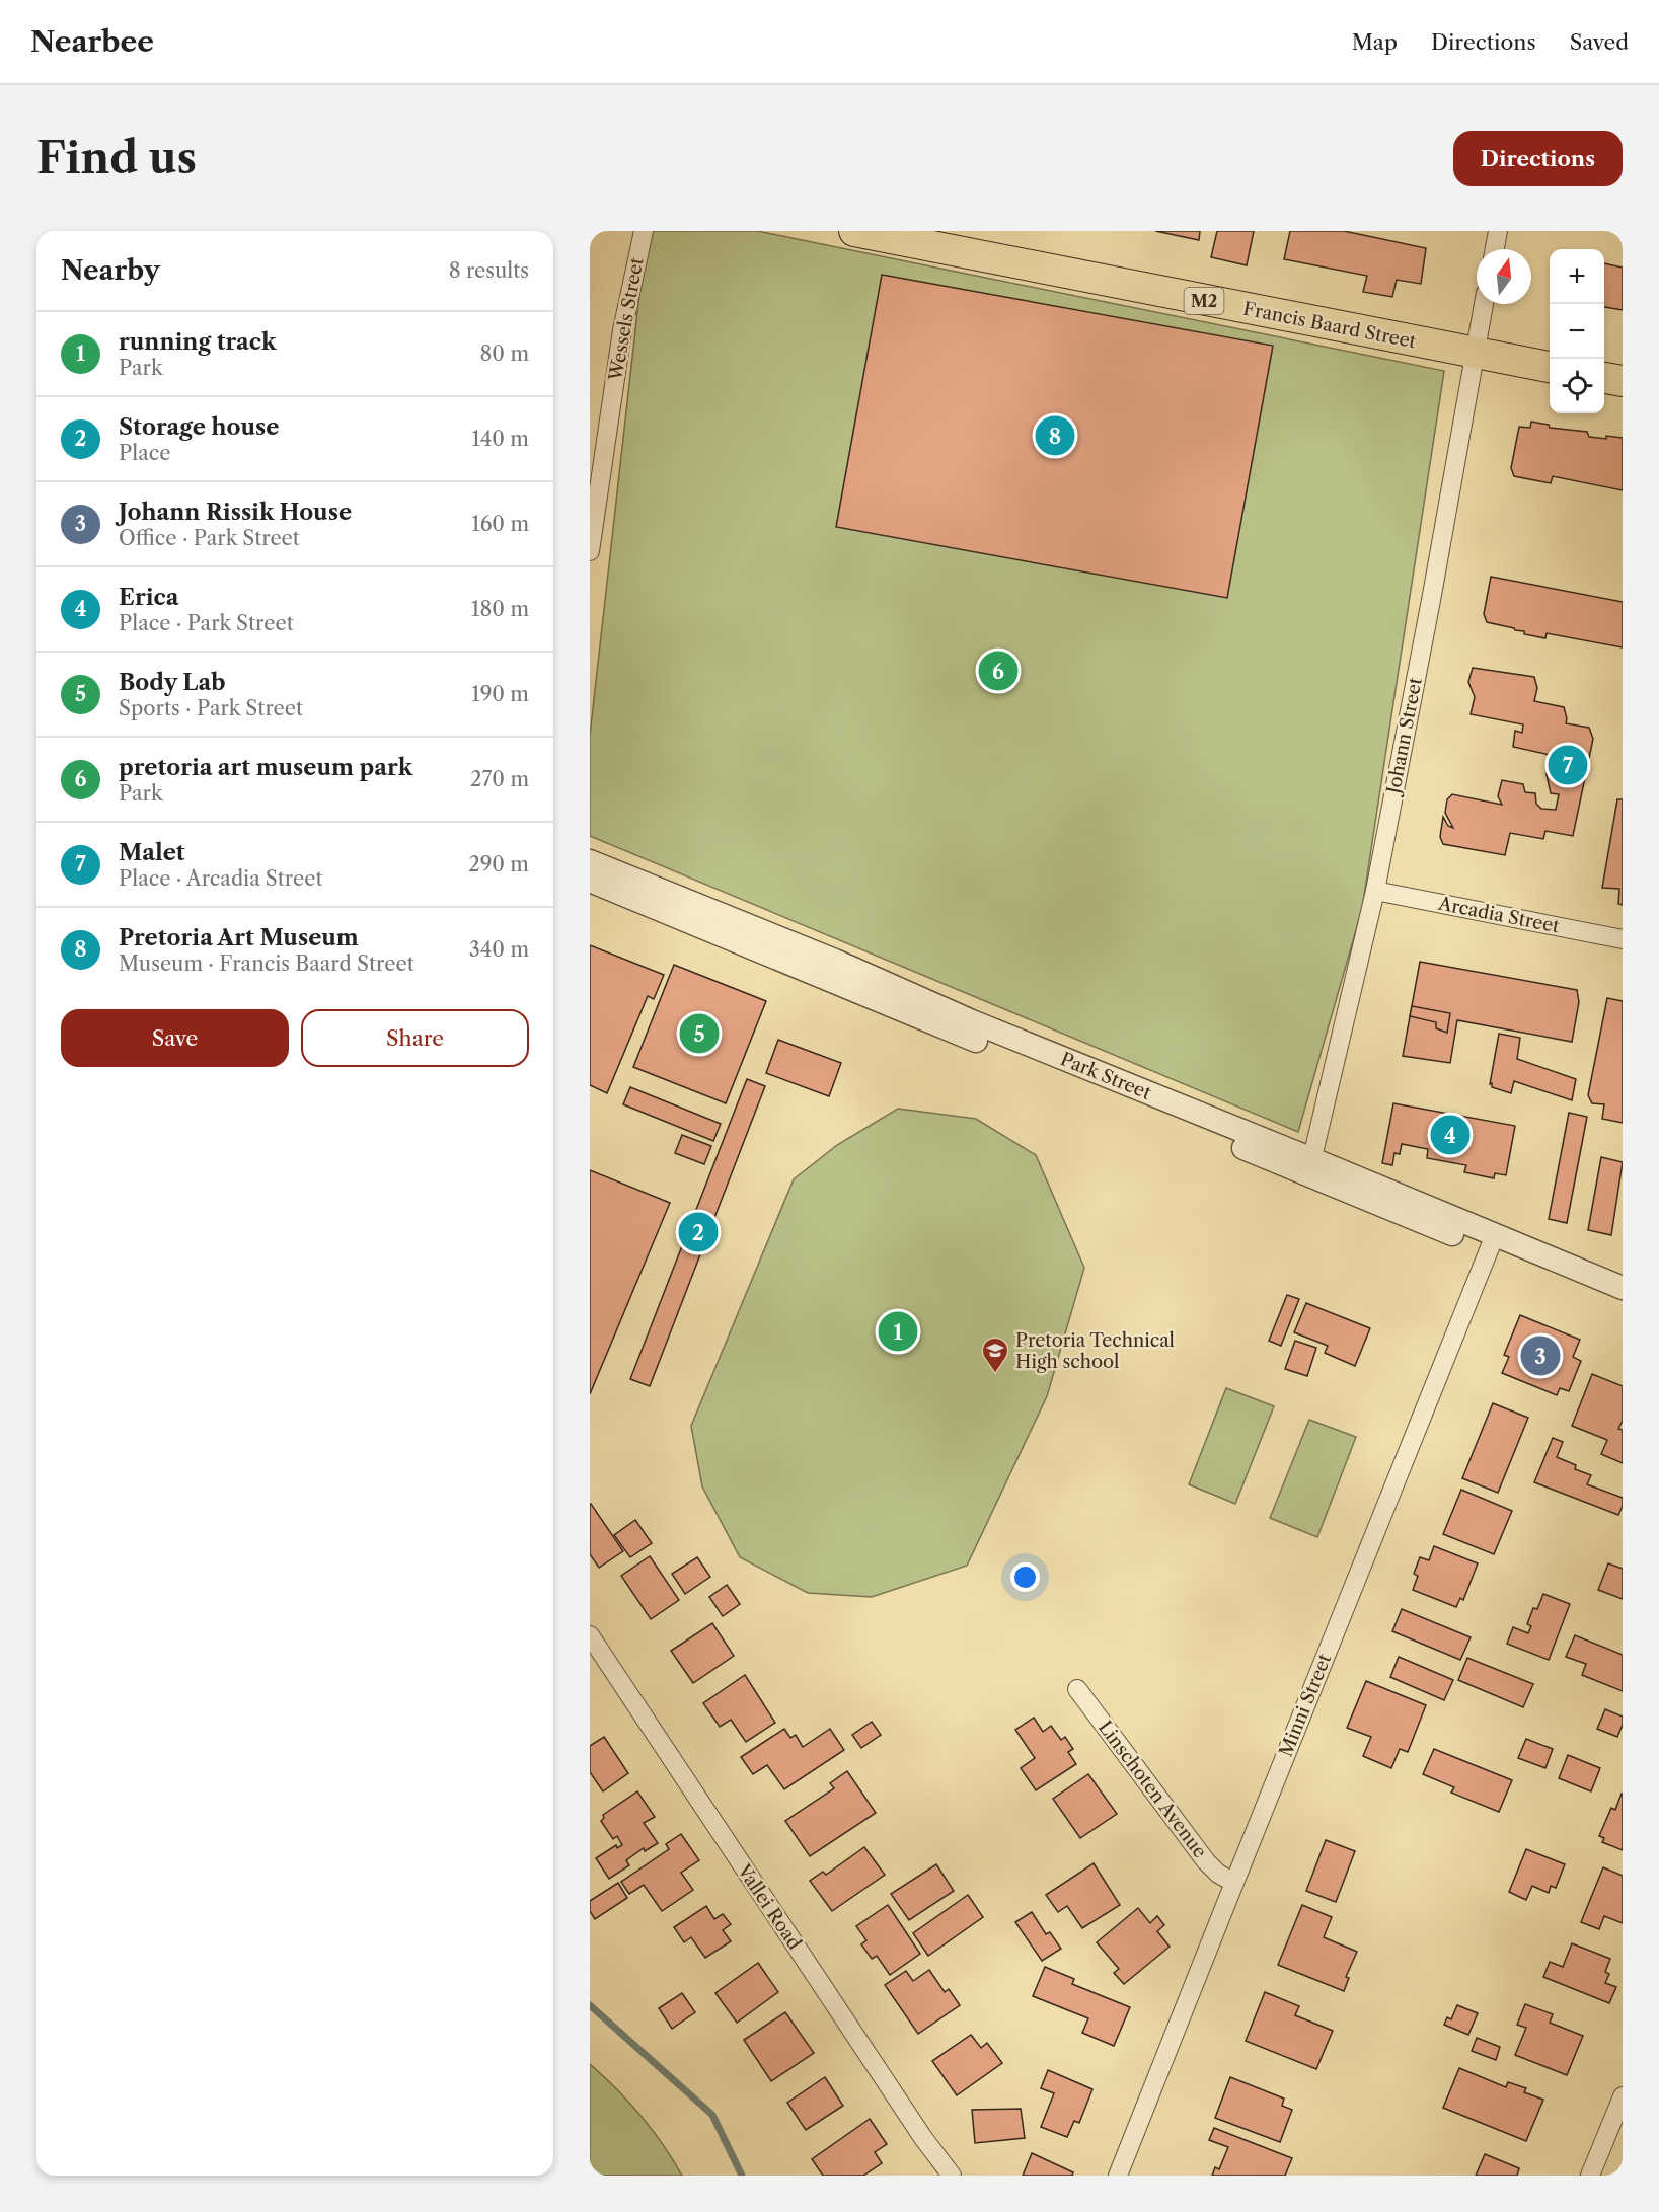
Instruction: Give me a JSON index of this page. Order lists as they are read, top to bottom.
{
  "streets": {
    "main road": ["M2", "Francis Baard Street"],
    "street": [
      "Wessels Street",
      "Johann Street",
      "Arcadia Street",
      "Park Street",
      "Minni Street",
      "Linschoten Avenue",
      "Vallei Road"
    ]
  },
  "crossings": [
    ["Francis Baard Street", "Johann Street"],
    ["Johann Street", "Arcadia Street"],
    ["Johann Street", "Park Street"],
    ["Park Street", "Minni Street"],
    ["Minni Street", "Linschoten Avenue"]
  ],
  "places": {
    "school or university": ["Pretoria Technical High school"]
  },
  "north": "top",
  "page": {
    "header": "Nearbee",
    "nav": ["Map", "Directions", "Saved"],
    "buttons": [
      "Directions",
      ["Save", "Share"]
    ],
    "title": "Find us",
    "heading": ["Nearby", "8 results"],
    "map_buttons": ["+", "−"],
    "list": [
      {
        "mark": "1",
        "name": "running track",
        "note": "Park",
        "value": "80 m"
      },
      {
        "mark": "2",
        "name": "Storage house",
        "note": "Place",
        "value": "140 m"
      },
      {
        "mark": "3",
        "name": "Johann Rissik House",
        "note": "Office · Park Street",
        "value": "160 m"
      },
      {
        "mark": "4",
        "name": "Erica",
        "note": "Place · Park Street",
        "value": "180 m"
      },
      {
        "mark": "5",
        "name": "Body Lab",
        "note": "Sports · Park Street",
        "value": "190 m"
      },
      {
        "mark": "6",
        "name": "pretoria art museum park",
        "note": "Park",
        "value": "270 m"
      },
      {
        "mark": "7",
        "name": "Malet",
        "note": "Place · Arcadia Street",
        "value": "290 m"
      },
      {
        "mark": "8",
        "name": "Pretoria Art Museum",
        "note": "Museum · Francis Baard Street",
        "value": "340 m"
      }
    ],
    "pins": [
      "8",
      "6",
      "7",
      "5",
      "4",
      "2",
      "1",
      "3"
    ]
  }
}
